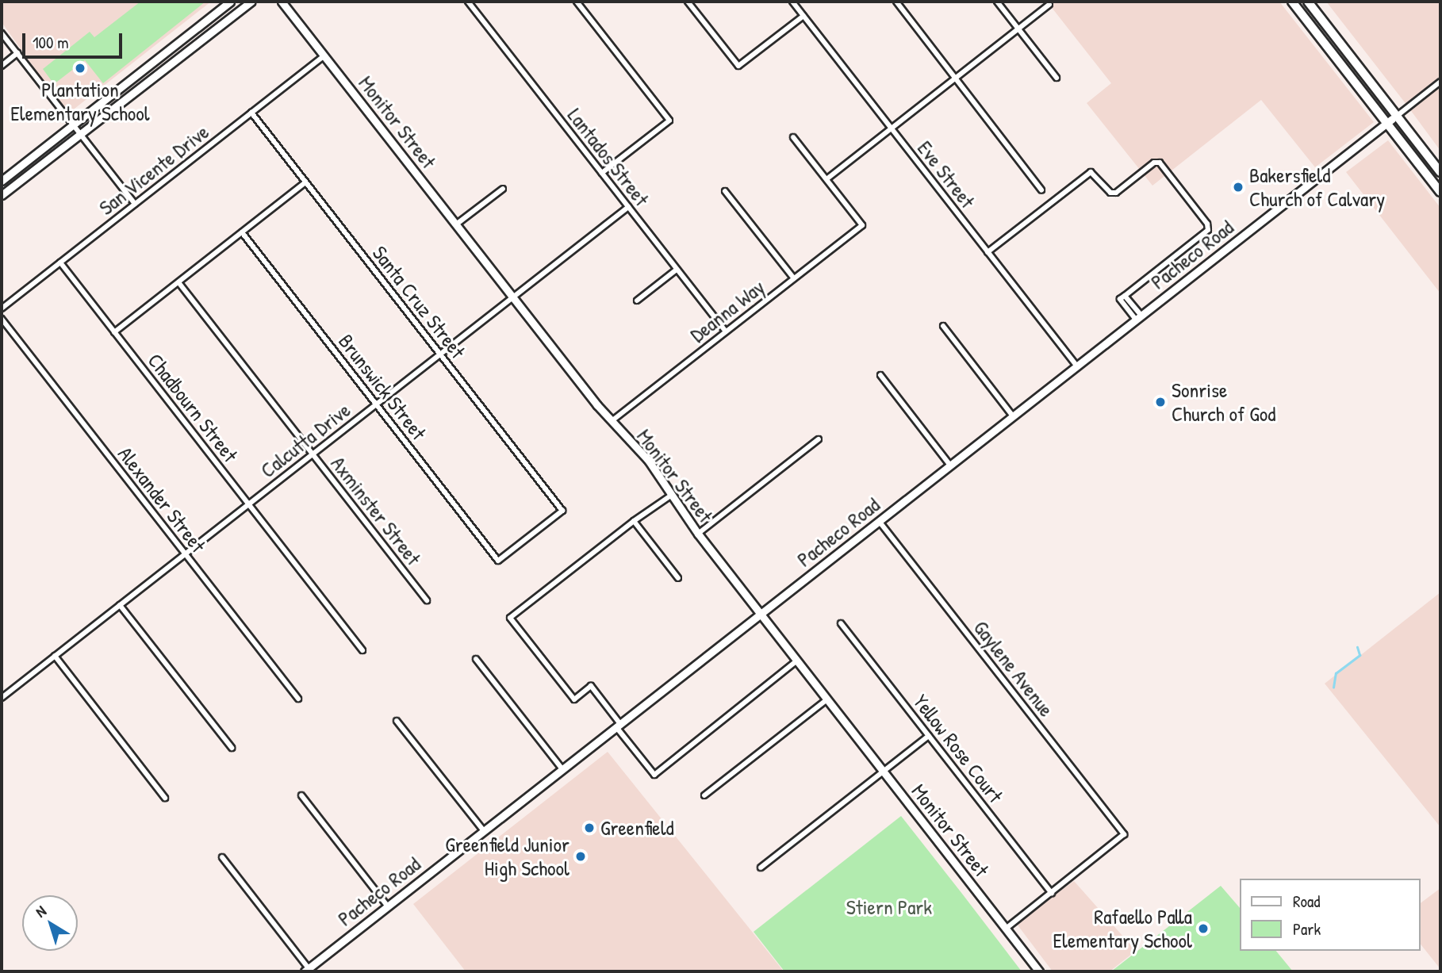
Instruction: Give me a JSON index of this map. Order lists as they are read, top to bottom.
{
  "streets": {
    "street": [
      "Monitor Street",
      "Lantados Street",
      "San Vicente Drive",
      "Eve Street",
      "Pacheco Road",
      "Santa Cruz Street",
      "Deanna Way",
      "Brunswick Street",
      "Chadbourn Street",
      "Calcutta Drive",
      "Alexander Street",
      "Axminster Street",
      "Gaylene Avenue",
      "Yellow Rose Court"
    ]
  },
  "crossings": [
    ["Monitor Street", "San Vicente Drive"],
    ["Monitor Street", "Pacheco Road"],
    ["Monitor Street", "Deanna Way"],
    ["Monitor Street", "Calcutta Drive"],
    ["Lantados Street", "Deanna Way"],
    ["Lantados Street", "Calcutta Drive"],
    ["San Vicente Drive", "Santa Cruz Street"],
    ["San Vicente Drive", "Chadbourn Street"],
    ["Eve Street", "Pacheco Road"],
    ["Pacheco Road", "Gaylene Avenue"],
    ["Santa Cruz Street", "Brunswick Street"],
    ["Santa Cruz Street", "Calcutta Drive"],
    ["Brunswick Street", "Calcutta Drive"],
    ["Chadbourn Street", "Calcutta Drive"],
    ["Calcutta Drive", "Alexander Street"],
    ["Calcutta Drive", "Axminster Street"],
    ["Gaylene Avenue", "Yellow Rose Court"]
  ],
  "parks": ["Stiern Park"],
  "places": [
    "Plantation Elementary School",
    "Bakersfield Church of Calvary",
    "Sonrise Church of God",
    "Greenfield",
    "Greenfield Junior High School",
    "Rafaello Palla Elementary School"
  ],
  "legend": ["Road", "Park"],
  "scale_bar": "100 m",
  "north": "top left"
}
